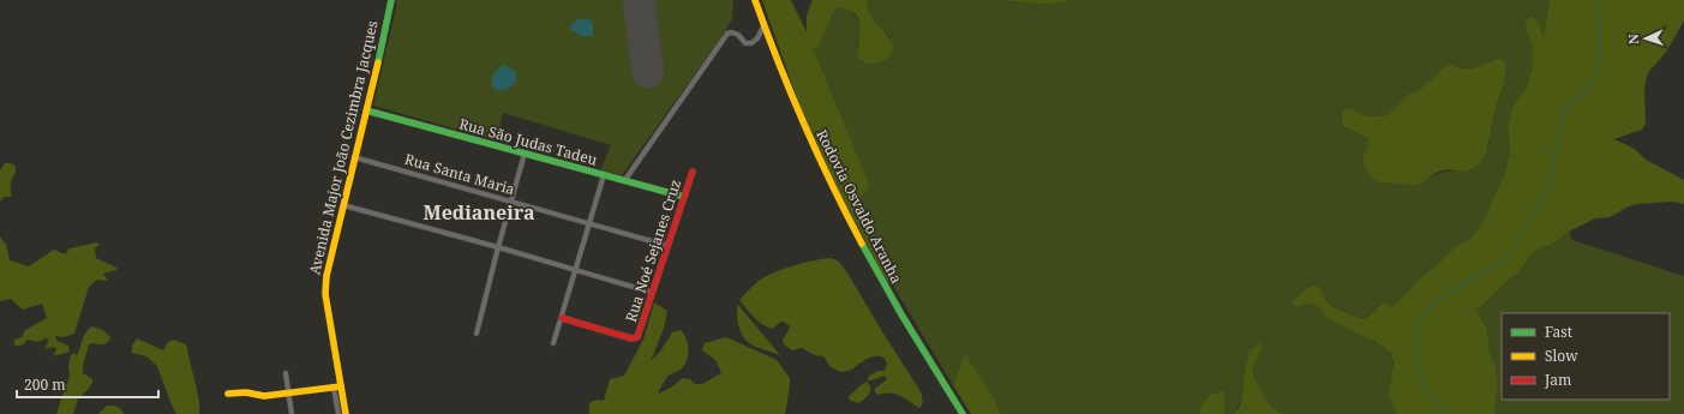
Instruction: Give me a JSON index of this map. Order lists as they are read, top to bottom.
{
  "streets": {
    "main road": [
      "Rua São Judas Tadeu",
      "Avenida Major João Cezimbra Jacques",
      "Rodovia Osvaldo Aranha",
      "Rua Noé Sejanes Cruz"
    ],
    "street": ["Rua Santa Maria"]
  },
  "crossings": [
    ["Rua São Judas Tadeu", "Avenida Major João Cezimbra Jacques"],
    ["Rua São Judas Tadeu", "Rua Noé Sejanes Cruz"],
    ["Avenida Major João Cezimbra Jacques", "Rua Santa Maria"],
    ["Rua Santa Maria", "Rua Noé Sejanes Cruz"]
  ],
  "districts": ["Medianeira"],
  "legend": ["Fast", "Slow", "Jam"],
  "scale_bar": "200 m",
  "north": "left"
}
